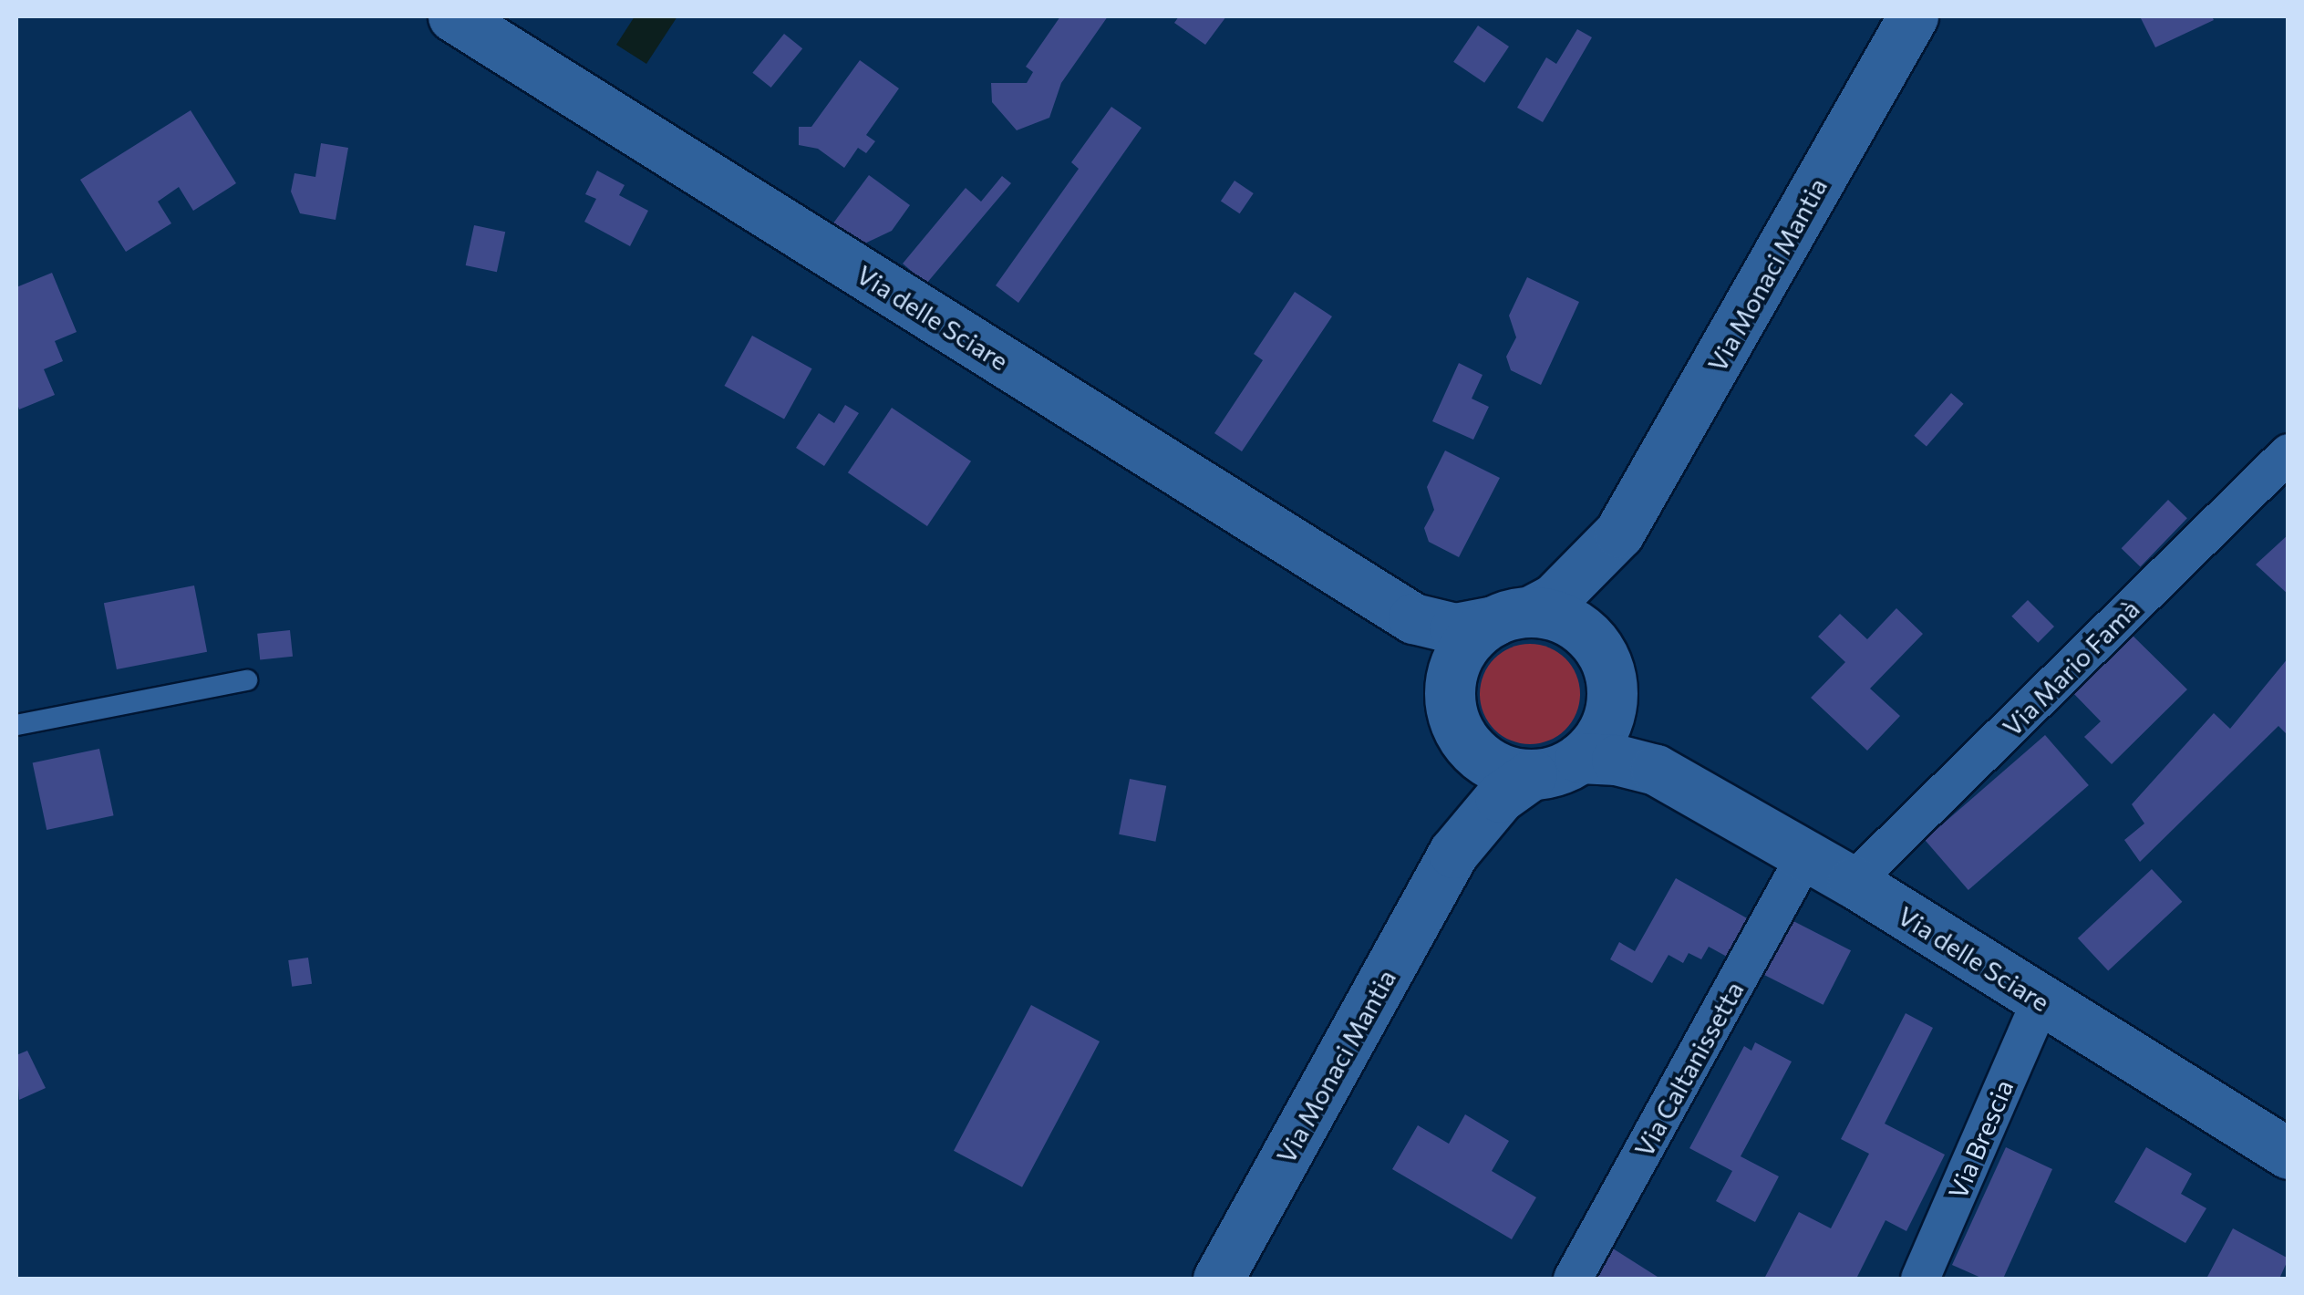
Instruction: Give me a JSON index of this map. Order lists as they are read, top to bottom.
{
  "streets": {
    "street": [
      "Via Monaci Mantia",
      "Via delle Sciare",
      "Via Mario Famà",
      "Via Caltanissetta",
      "Via Brescia"
    ]
  },
  "crossings": [
    ["Via Monaci Mantia", "Via delle Sciare"],
    ["Via delle Sciare", "Via Mario Famà"],
    ["Via delle Sciare", "Via Caltanissetta"],
    ["Via delle Sciare", "Via Brescia"]
  ]
}
